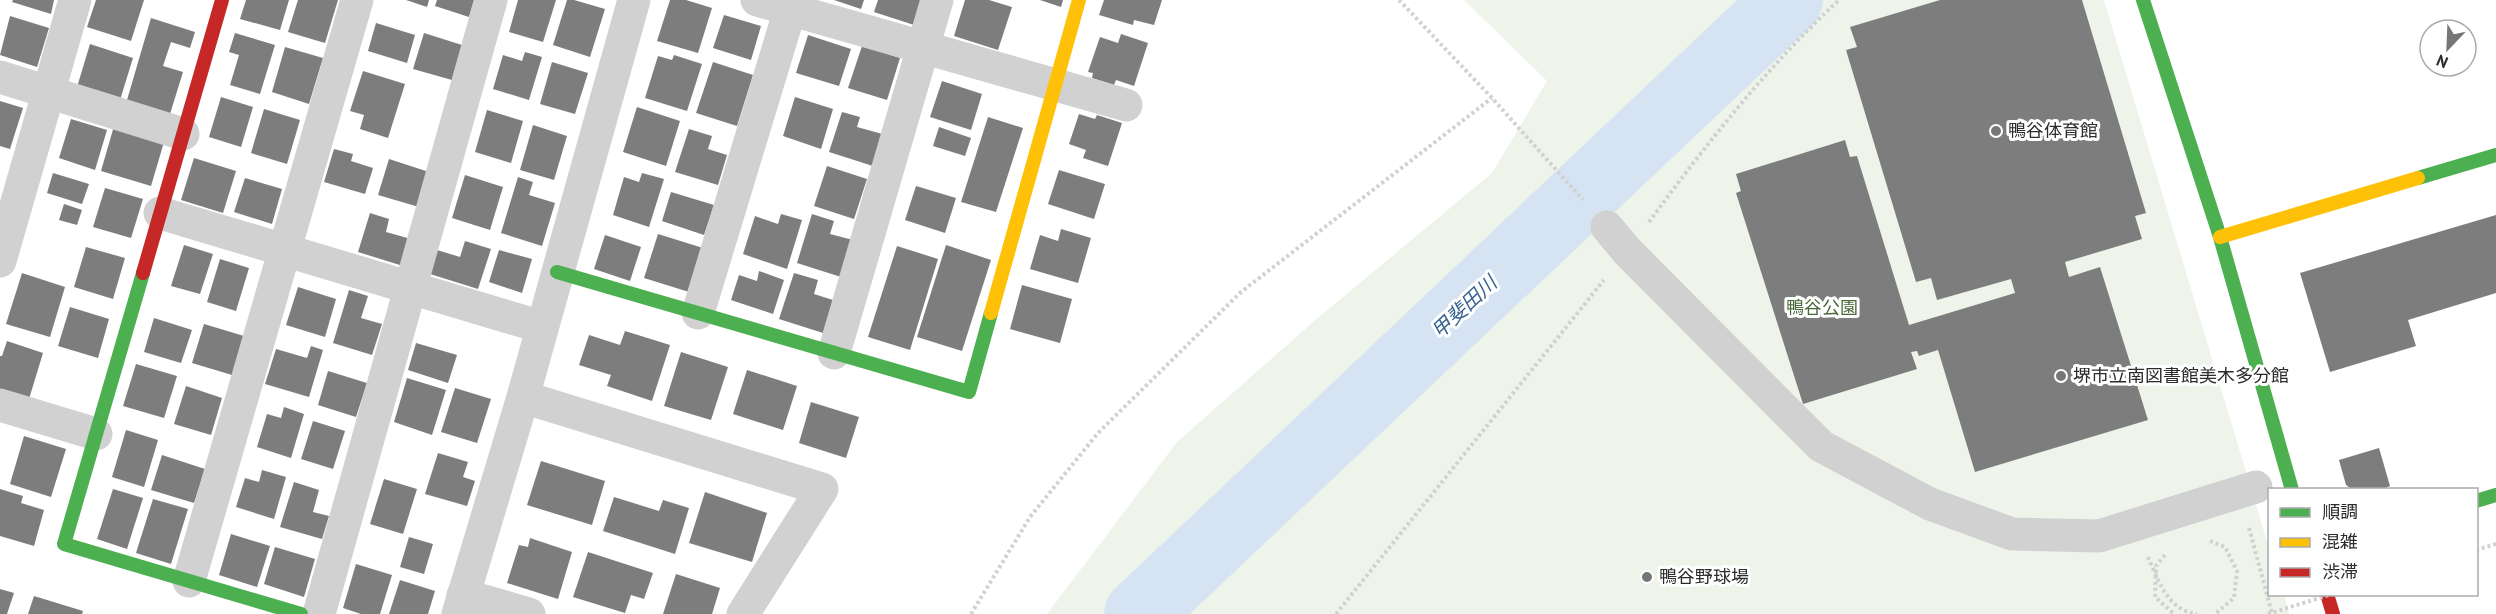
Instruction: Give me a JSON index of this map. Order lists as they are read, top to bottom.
{
  "water": ["甲斐田川"],
  "parks": ["鴨谷公園"],
  "places": ["鴨谷体育館", "堺市立南図書館美木多分館", "鴨谷野球場"],
  "legend": ["順調", "混雑", "渋滞"],
  "north": "bottom left"
}
